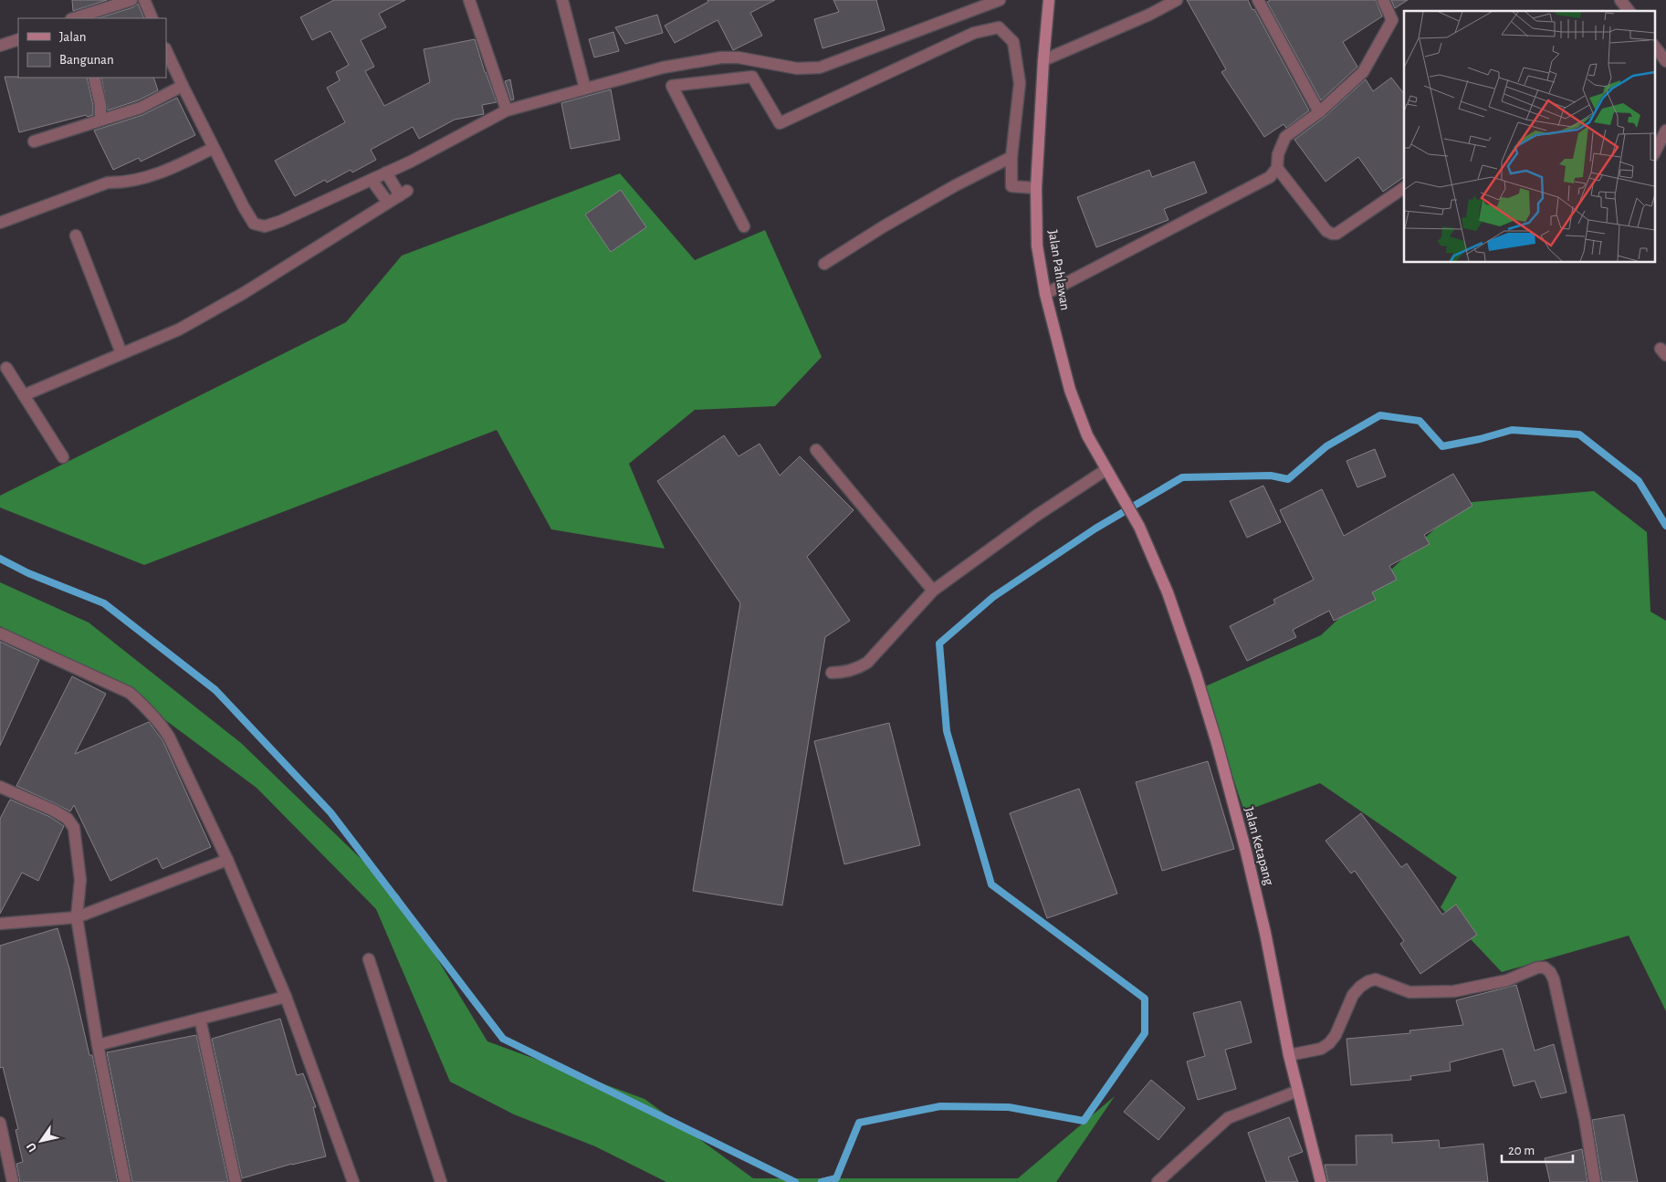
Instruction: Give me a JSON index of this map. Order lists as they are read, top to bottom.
{
  "streets": {
    "street": ["Jalan Pahlawan", "Jalan Ketapang"]
  },
  "crossings": [
    ["Jalan Pahlawan", "Jalan Ketapang"]
  ],
  "legend": ["Jalan", "Bangunan"],
  "scale_bar": "20 m",
  "north": "bottom left"
}
